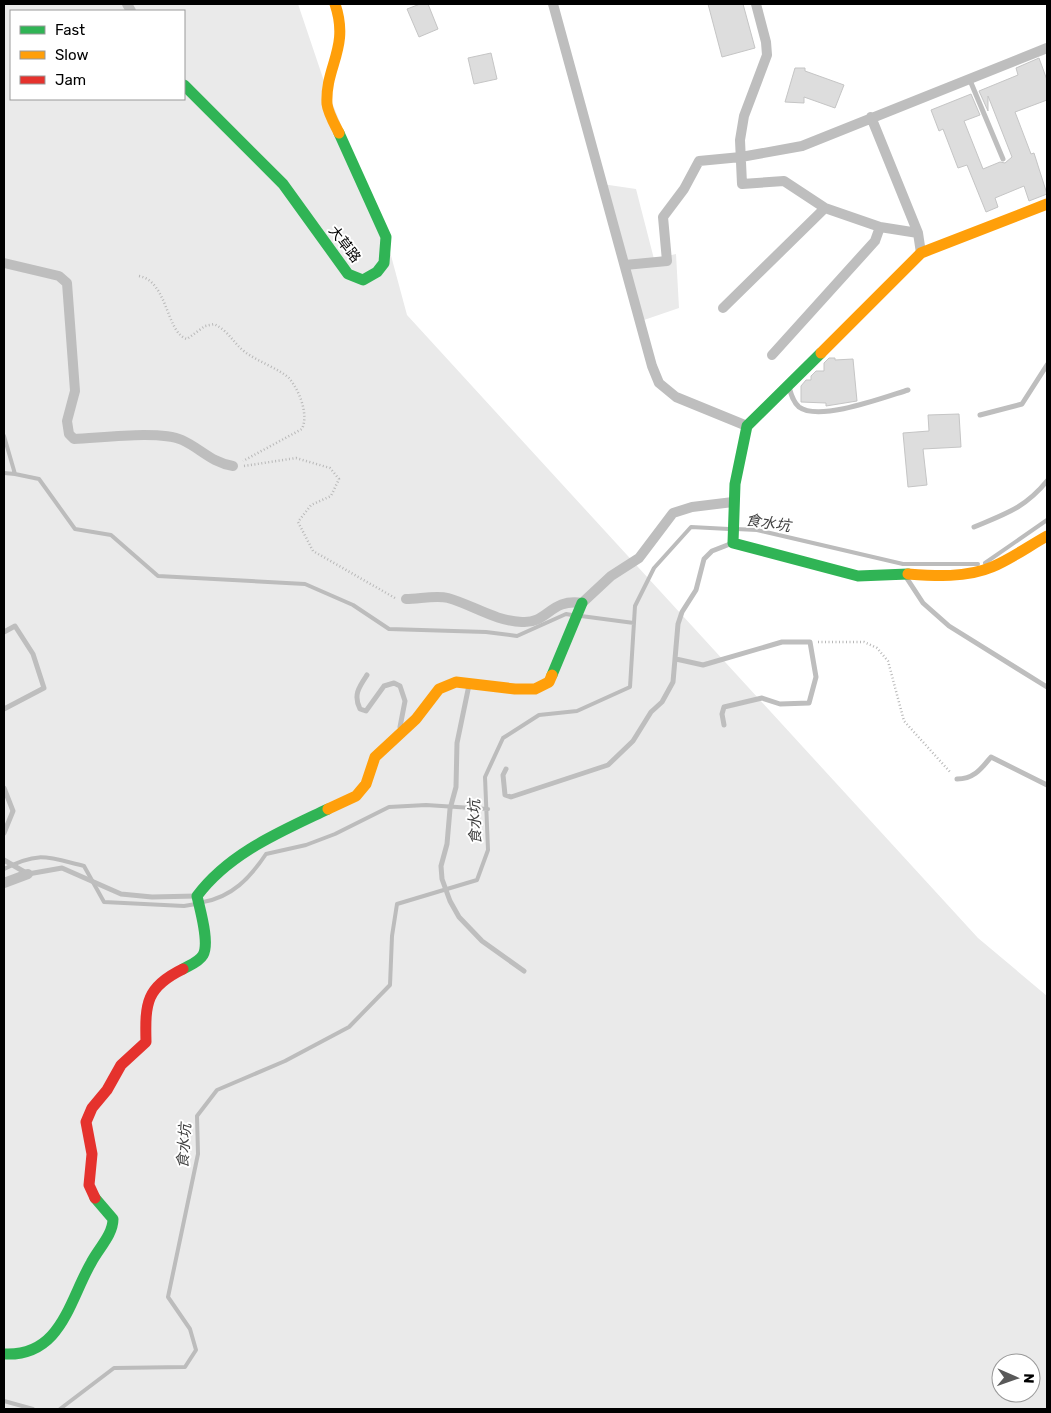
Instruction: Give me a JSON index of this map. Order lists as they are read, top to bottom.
{
  "streets": {
    "street": ["大草路"]
  },
  "water": ["食水坑"],
  "legend": ["Fast", "Slow", "Jam"],
  "north": "right"
}
